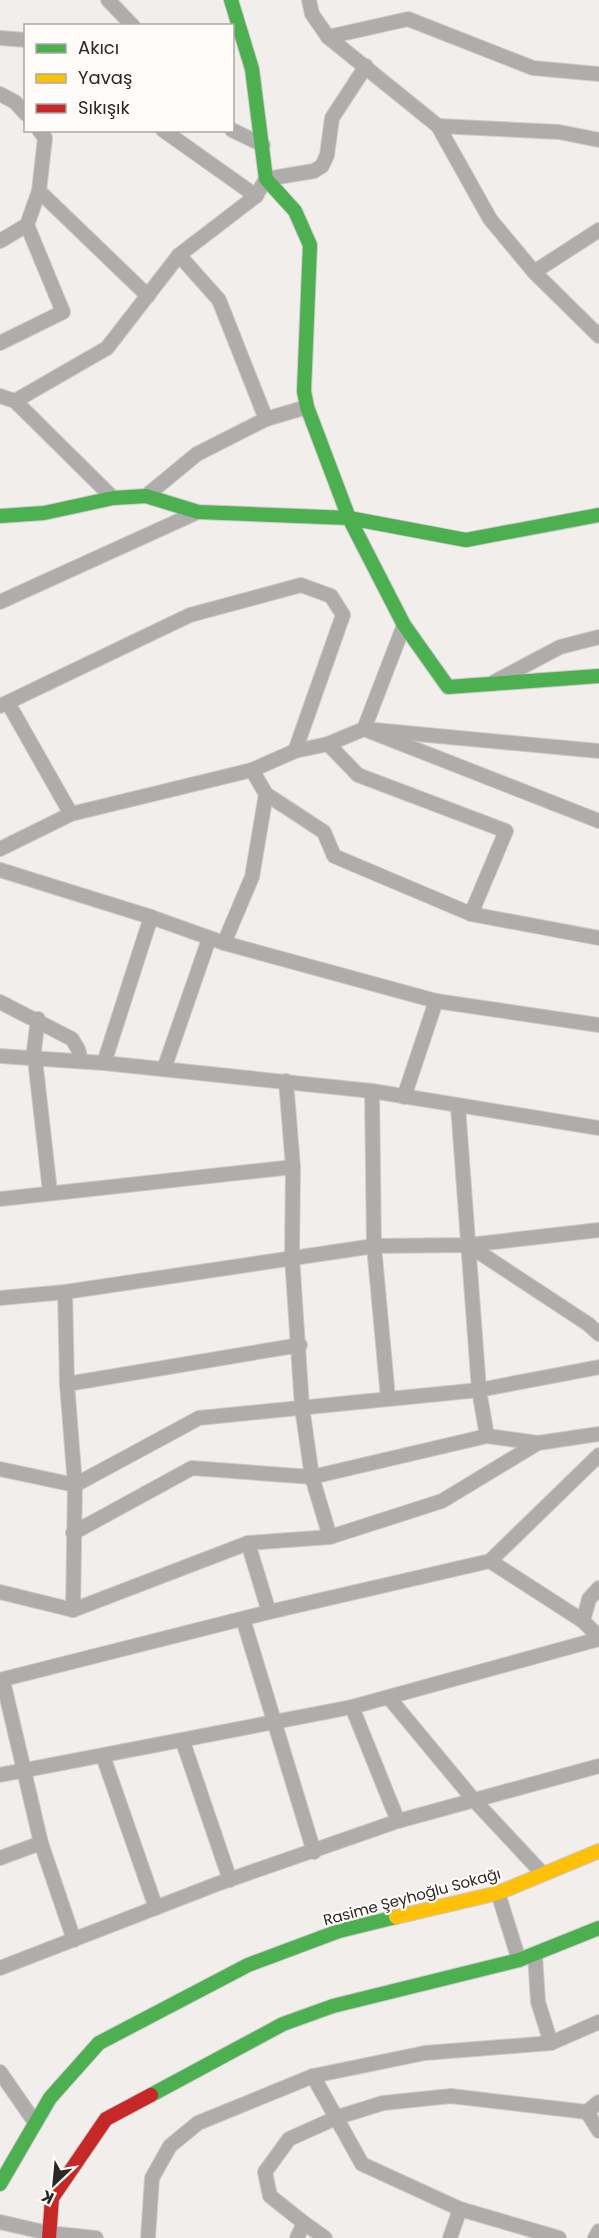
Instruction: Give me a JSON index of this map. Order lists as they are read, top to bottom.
{
  "streets": {
    "street": ["Rasime Şeyhoğlu Sokağı"]
  },
  "legend": ["Akıcı", "Yavaş", "Sıkışık"],
  "north": "bottom left"
}
